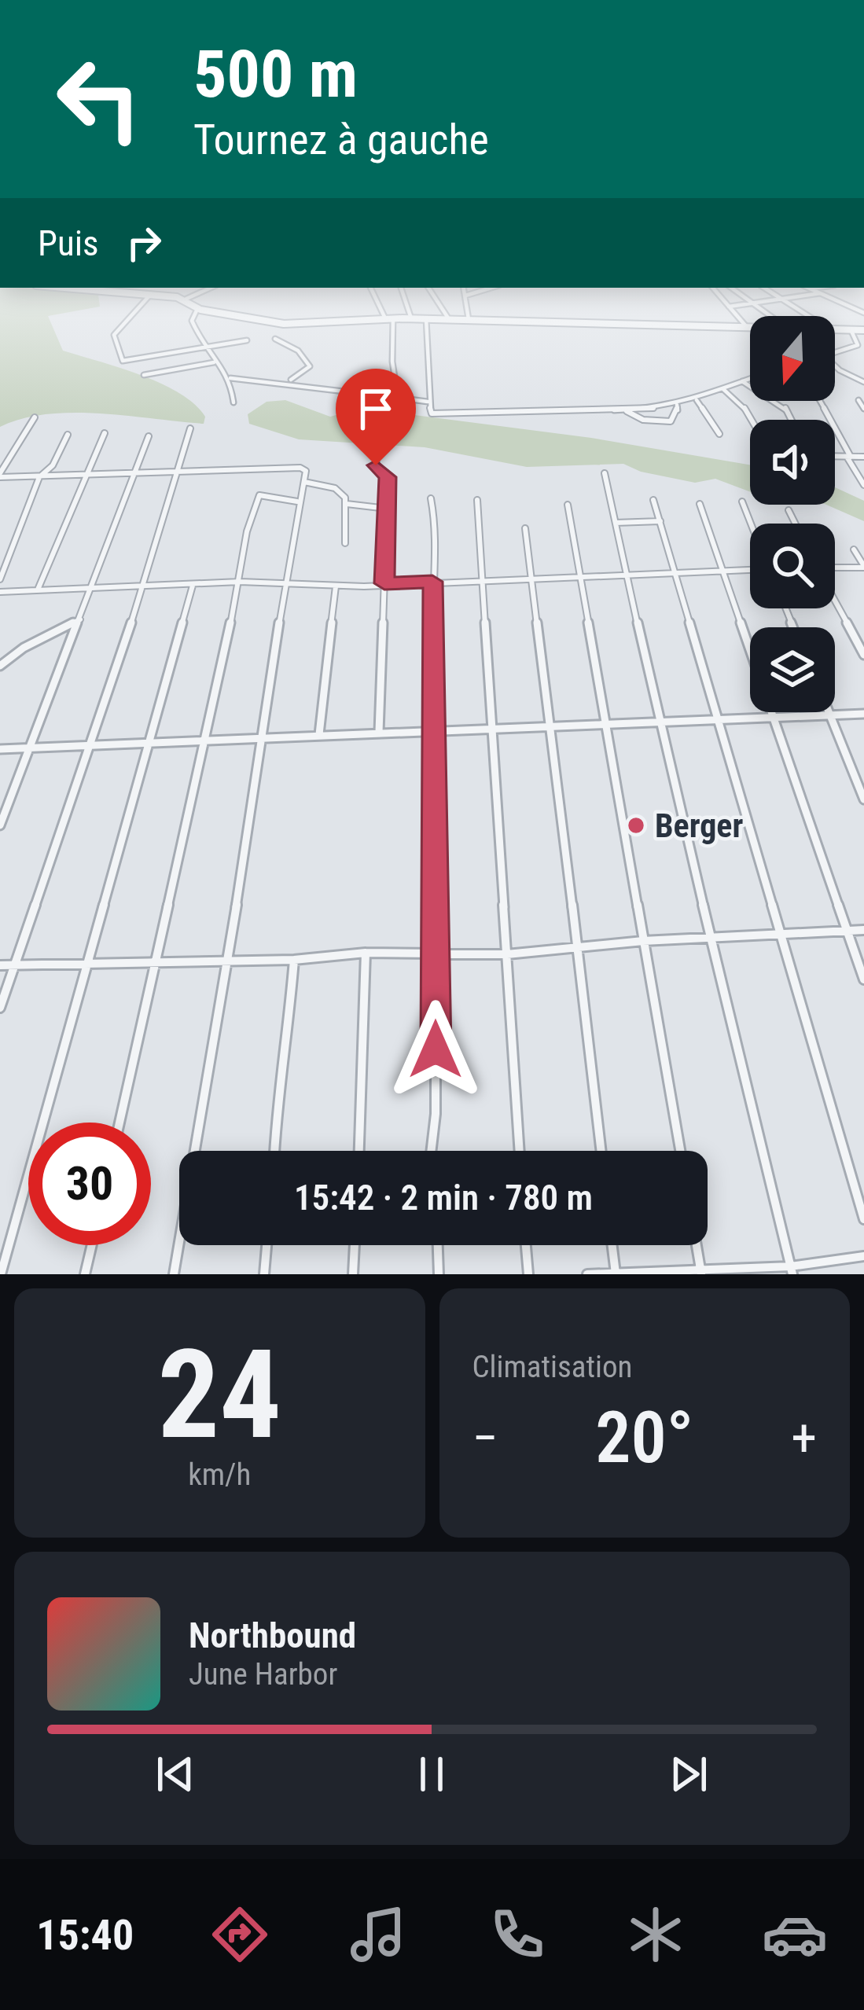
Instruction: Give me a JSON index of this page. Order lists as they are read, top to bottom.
{
  "places": ["Berger"],
  "north": "bottom",
  "page": {
    "turn": ["500 m", "Tournez à gauche"],
    "then": "Puis",
    "limit": "30",
    "trip": "15:42 · 2 min · 780 m",
    "tile": [
      ["24", "km/h"],
      "Climatisation"
    ],
    "heat": ["−", "20°", "+"],
    "song": ["Northbound", "June Harbor"],
    "tabs": "15:40"
  }
}
